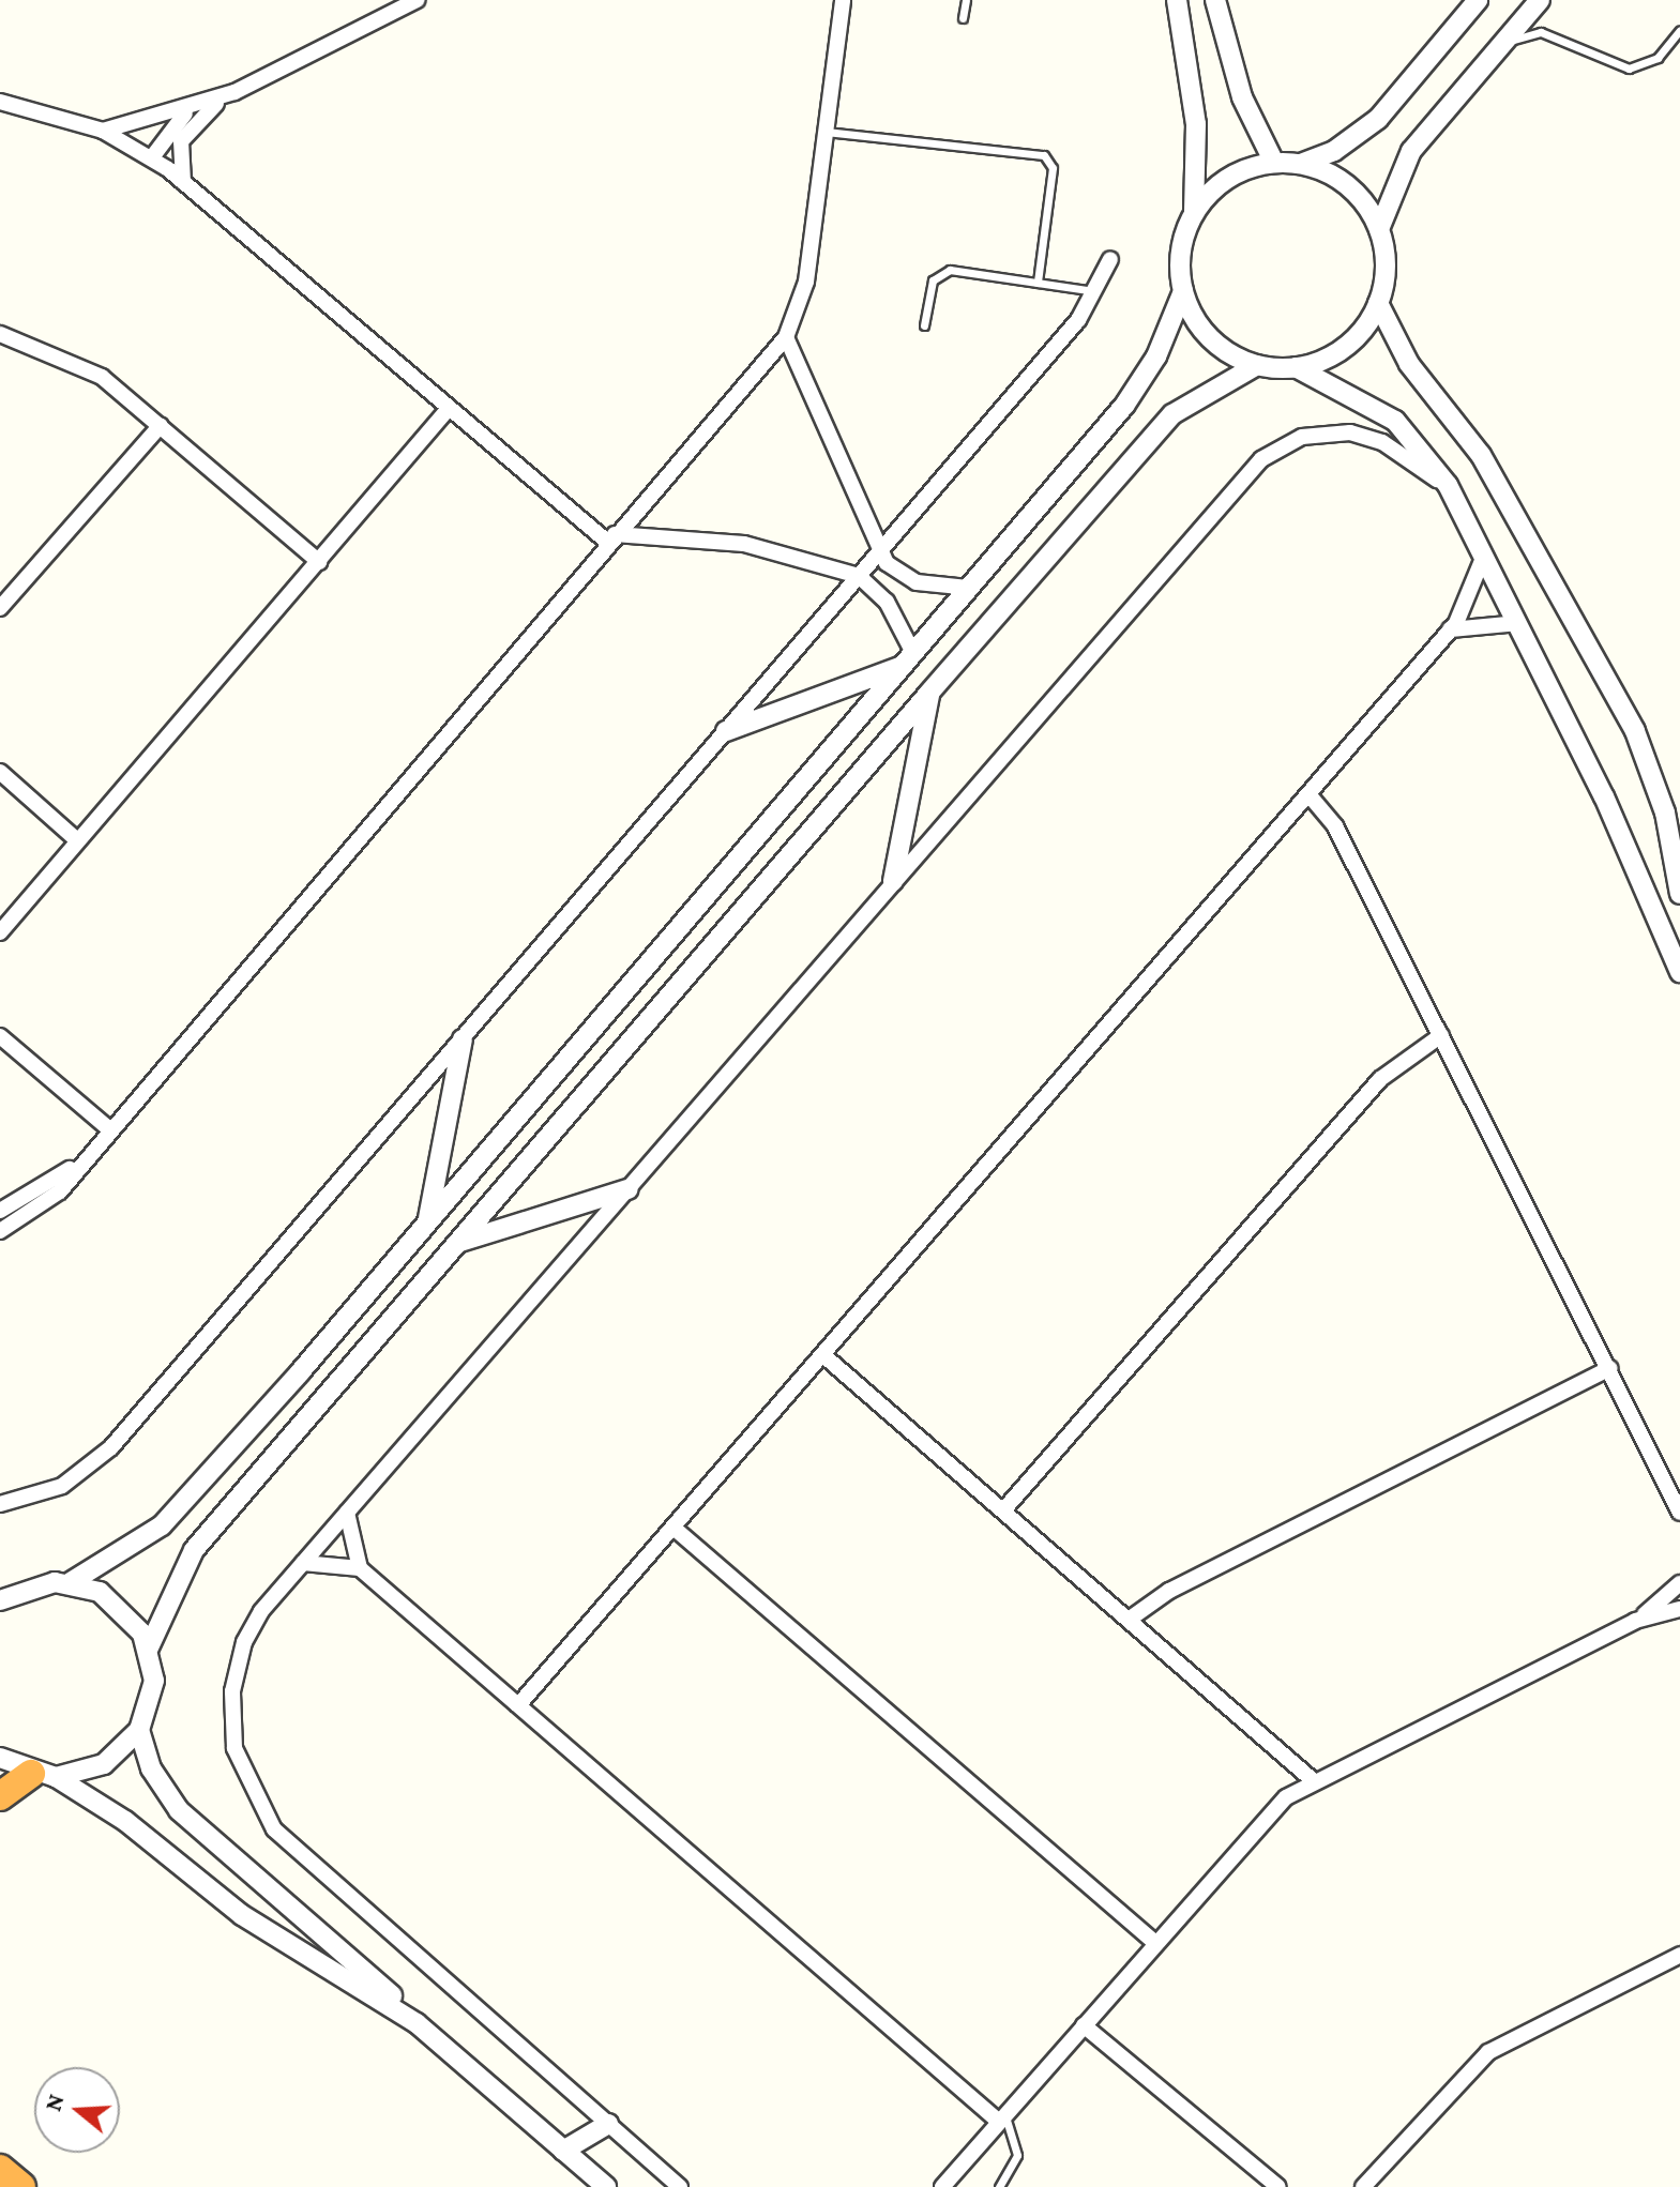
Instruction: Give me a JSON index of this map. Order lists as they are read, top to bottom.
{
  "north": "left"
}
